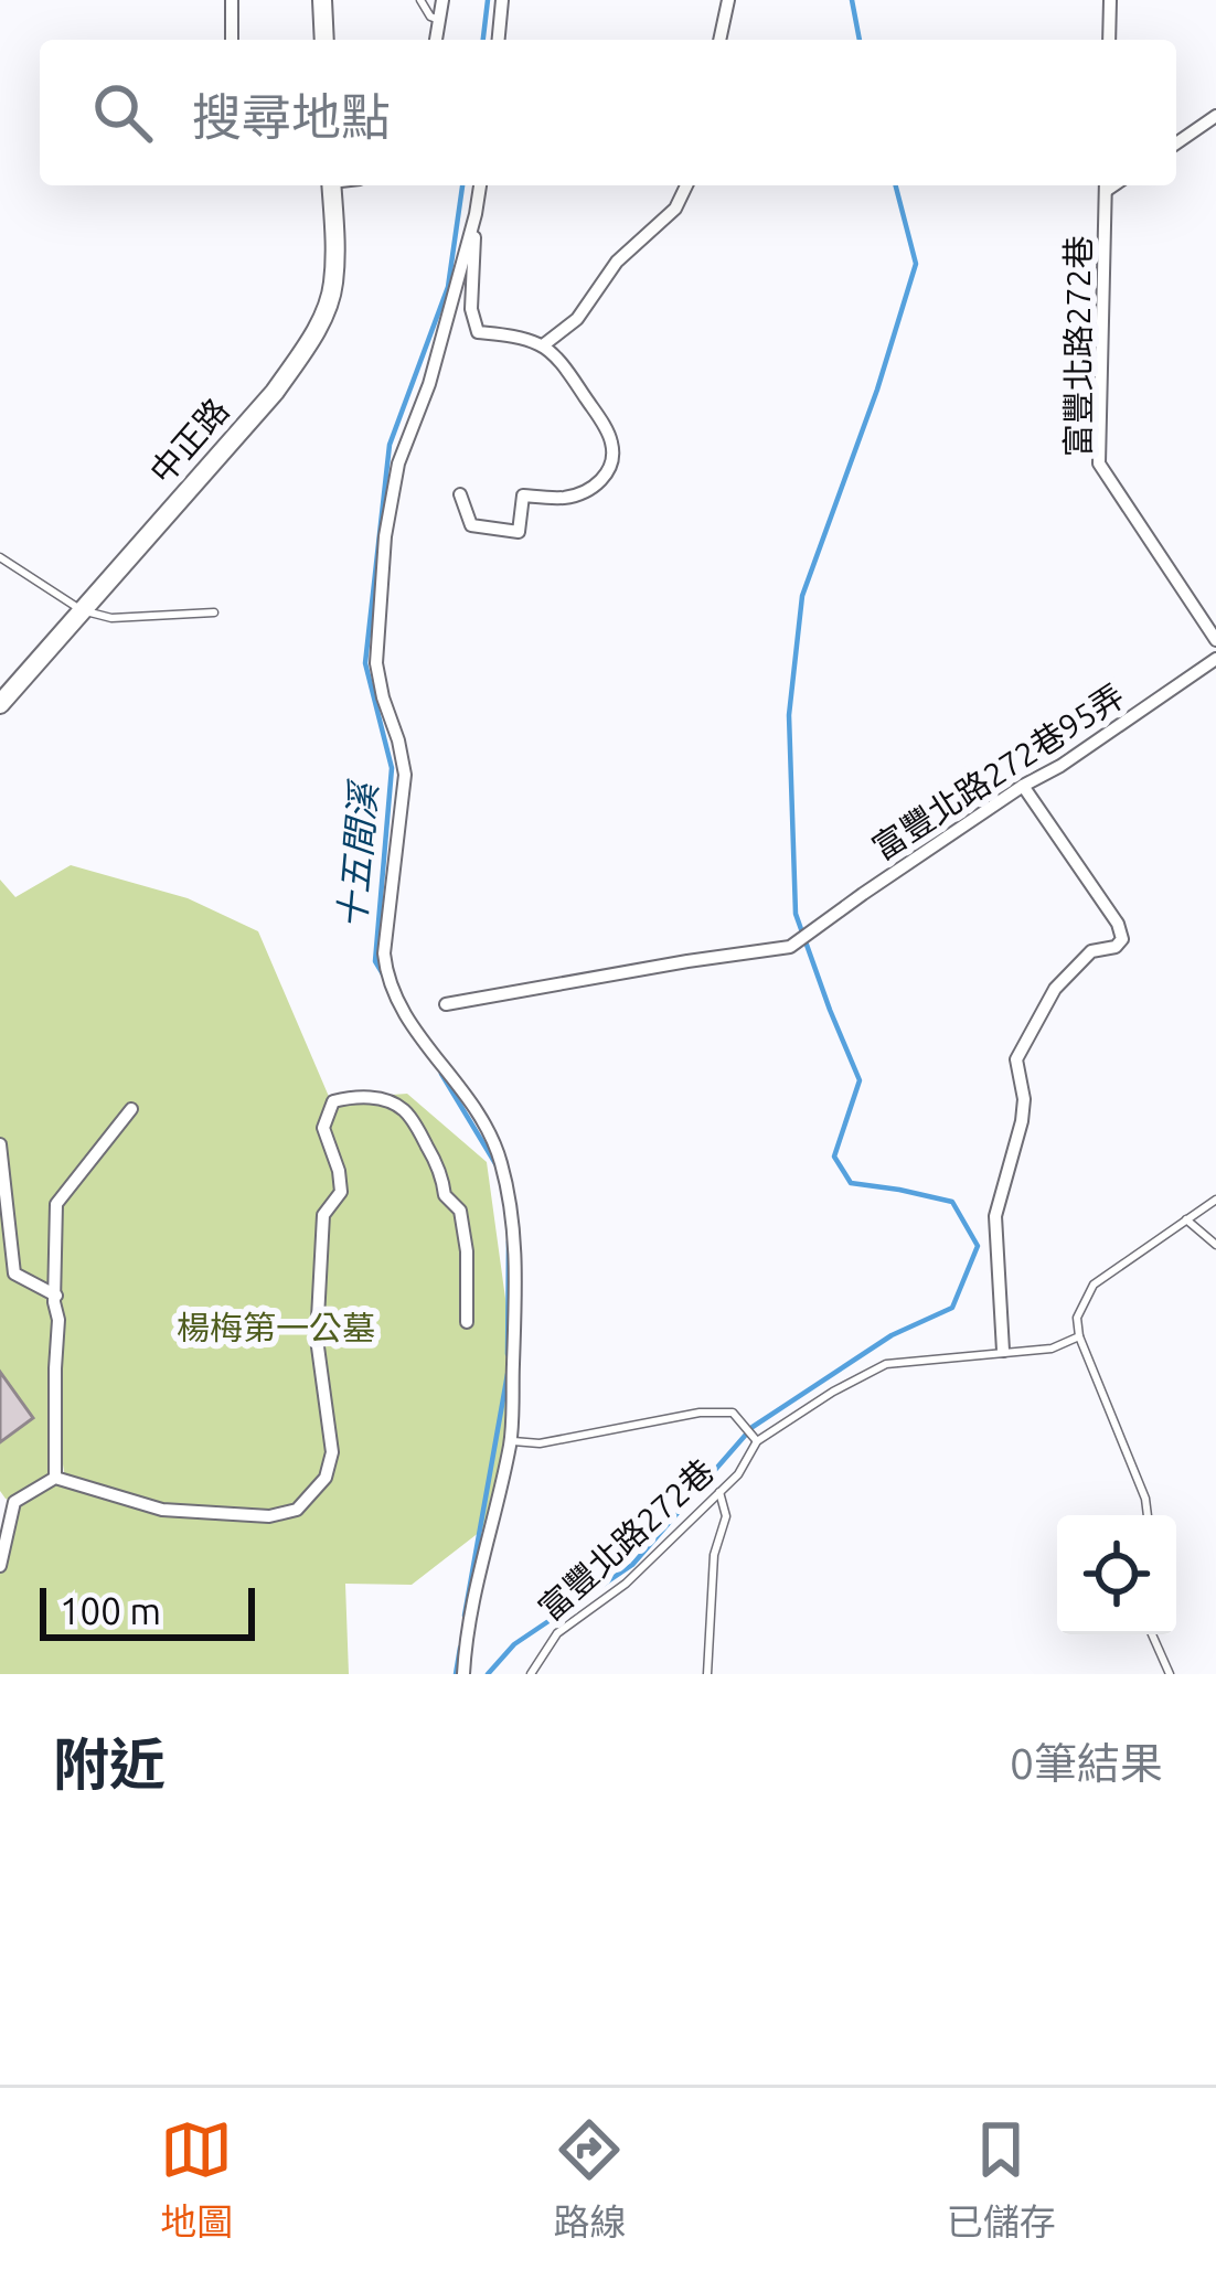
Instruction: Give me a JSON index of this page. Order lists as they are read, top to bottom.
{
  "streets": {
    "street": ["富豐北路272巷", "中正路", "富豐北路272巷95弄"]
  },
  "water": ["十五間溪"],
  "parks": ["楊梅第一公墓"],
  "scale_bar": "100 m",
  "page": {
    "search": "搜尋地點",
    "scale": "100 m",
    "heading": ["附近", "0筆結果"],
    "nav": ["地圖", "路線", "已儲存"]
  }
}
